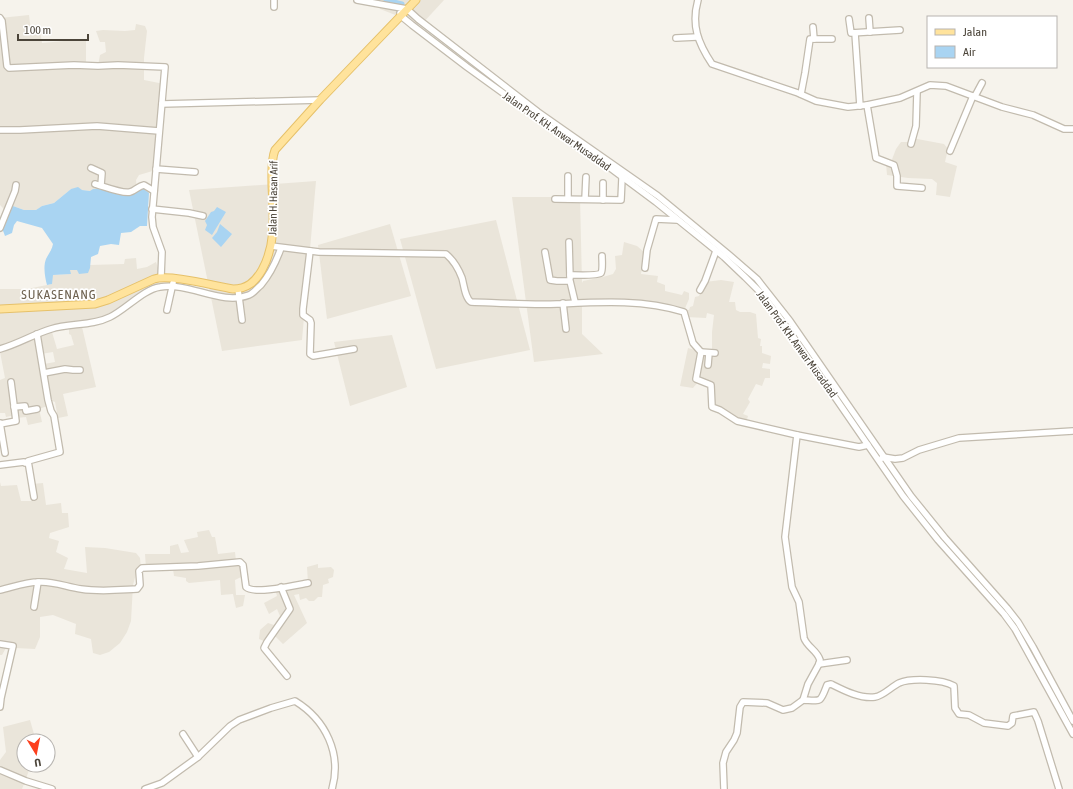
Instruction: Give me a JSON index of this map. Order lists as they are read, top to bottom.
{
  "streets": {
    "main road": ["Jalan H. Hasan Arif"],
    "street": ["Jalan Prof. KH. Anwar Musaddad"]
  },
  "crossings": [
    ["Jalan Prof. KH. Anwar Musaddad", "Jalan H. Hasan Arif"]
  ],
  "districts": ["SUKASENANG"],
  "legend": ["Jalan", "Air"],
  "scale_bar": "100 m",
  "north": "bottom"
}
